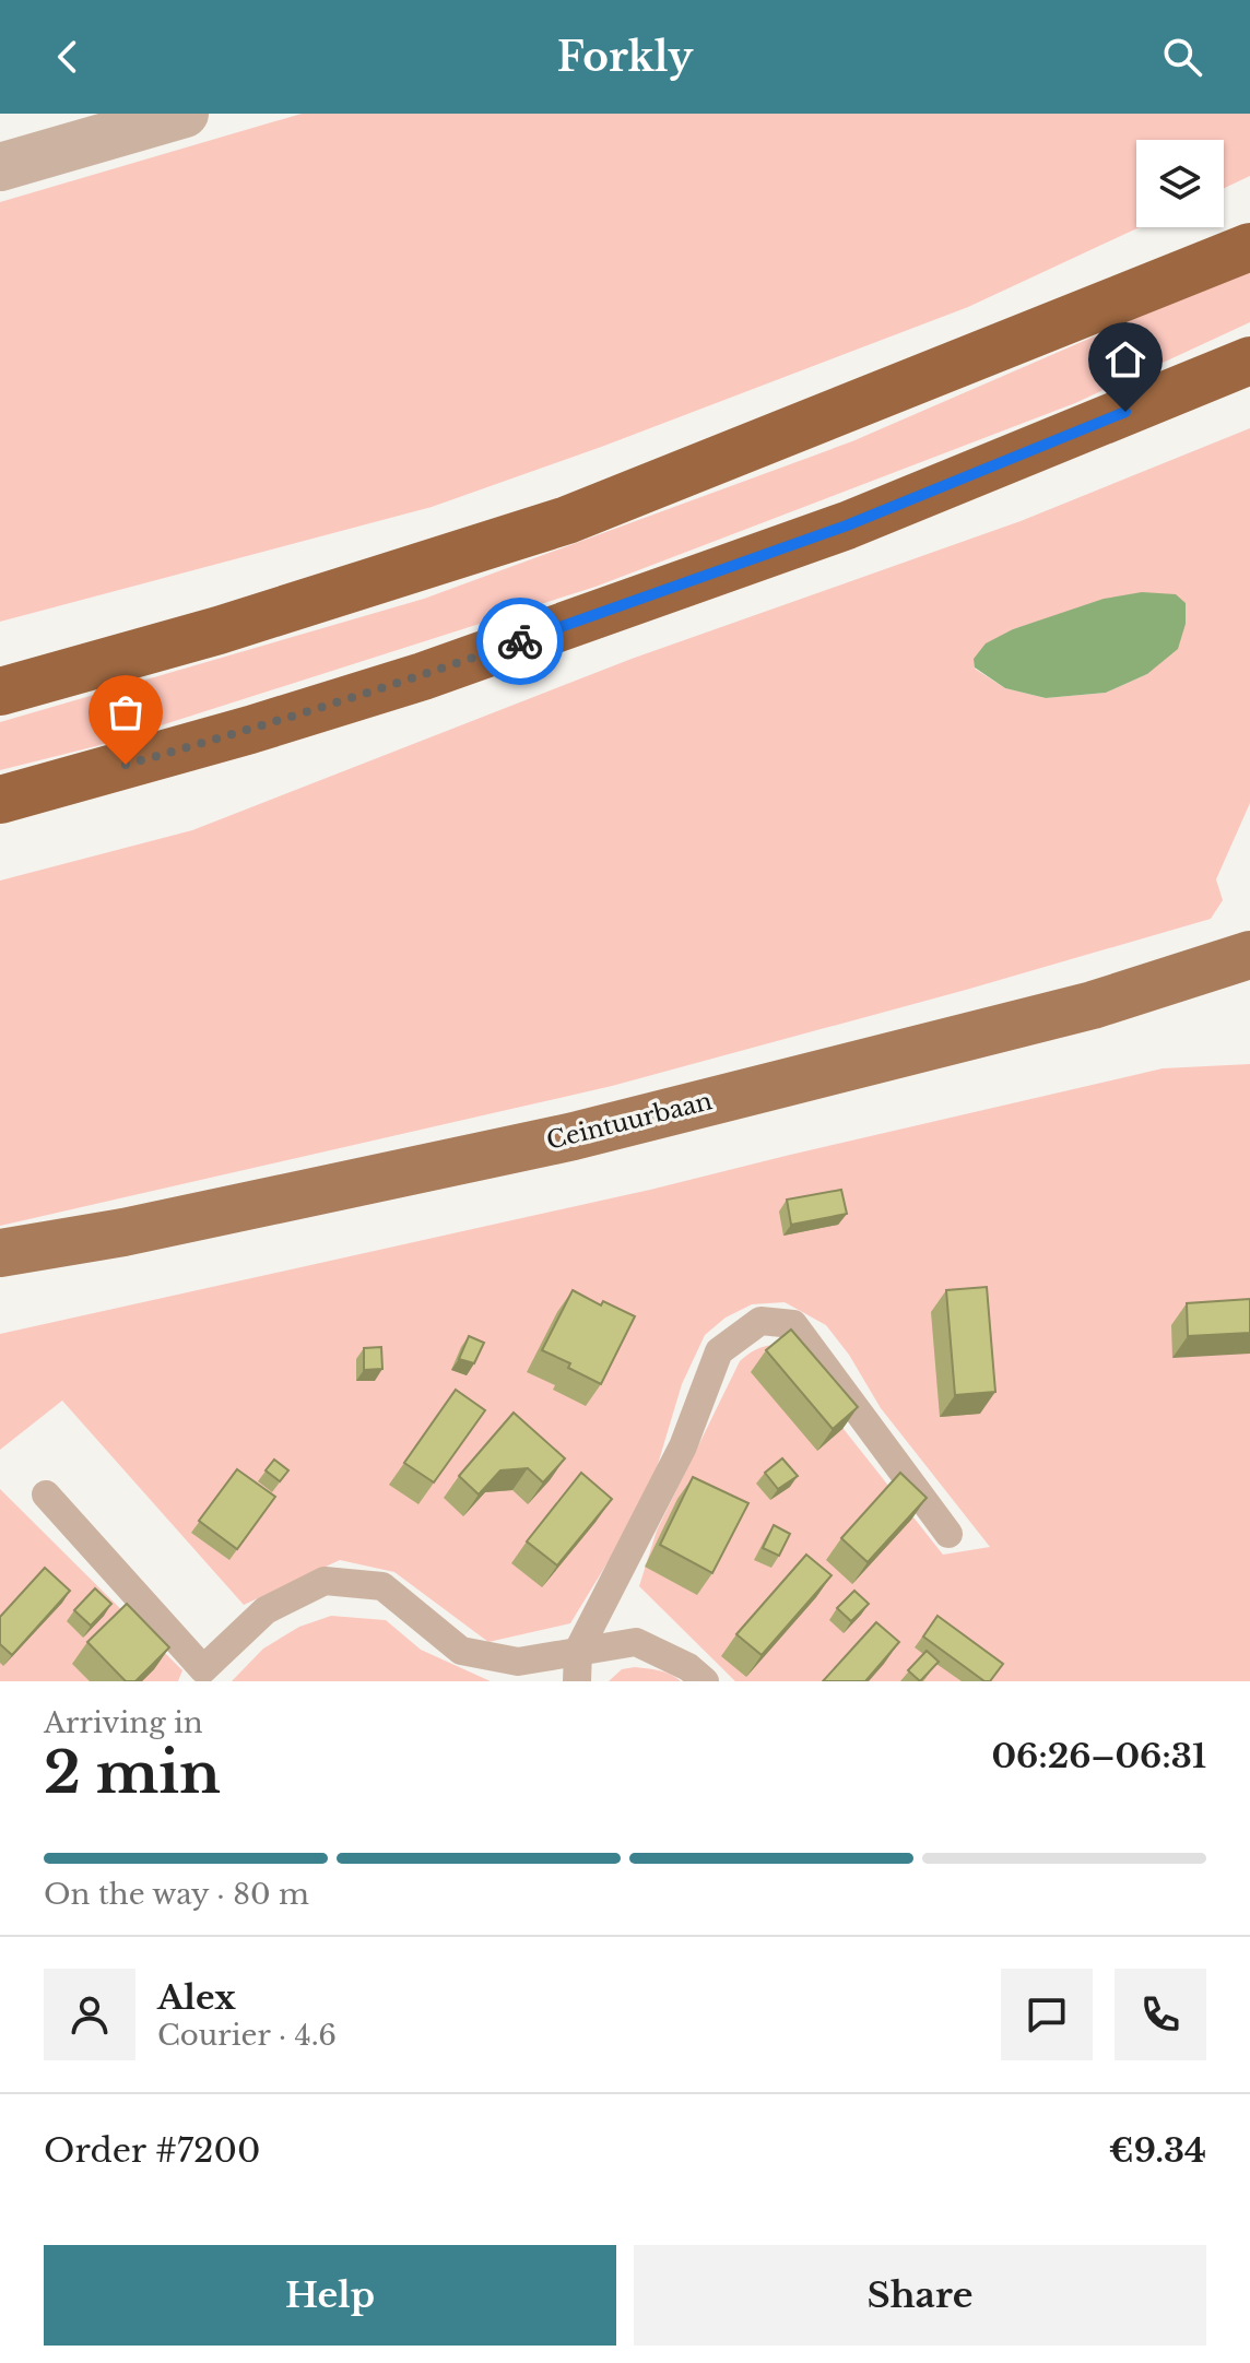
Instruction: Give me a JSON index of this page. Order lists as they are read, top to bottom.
{
  "streets": {
    "main road": ["Ceintuurbaan"]
  },
  "page": {
    "header": "Forkly",
    "heading": ["2 min", "Arriving in", "06:26–06:31"],
    "panel": [
      "Alex",
      "Courier · 4.6",
      "Order #7200",
      "€9.34"
    ],
    "bar": "On the way · 80 m",
    "buttons": ["Help", "Share"]
  }
}
